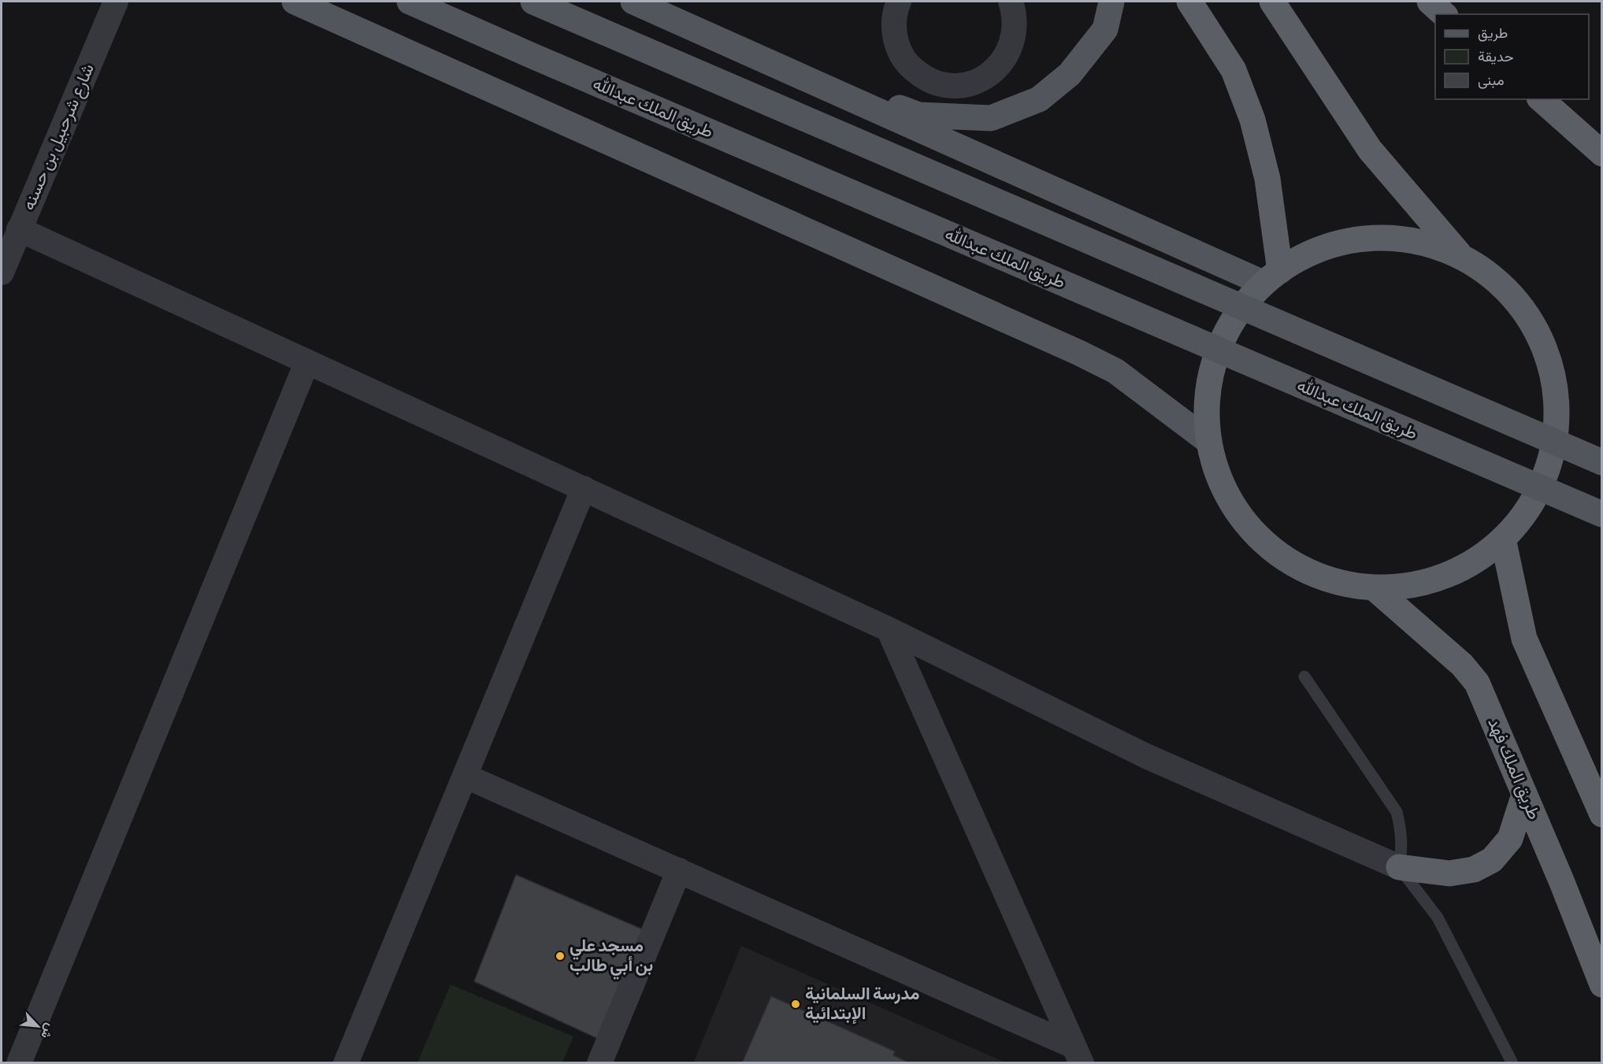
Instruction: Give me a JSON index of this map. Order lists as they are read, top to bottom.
{
  "streets": {
    "highway": ["طريق الملك فهد"],
    "main road": ["طريق الملك عبدالله"],
    "street": ["شارع شرحبيل بن حسنه"]
  },
  "places": ["مسجد علي بن أبي طالب", "مدرسة السلمانية الإبتدائية"],
  "legend": ["طريق", "حديقة", "مبنى"],
  "north": "bottom right"
}
